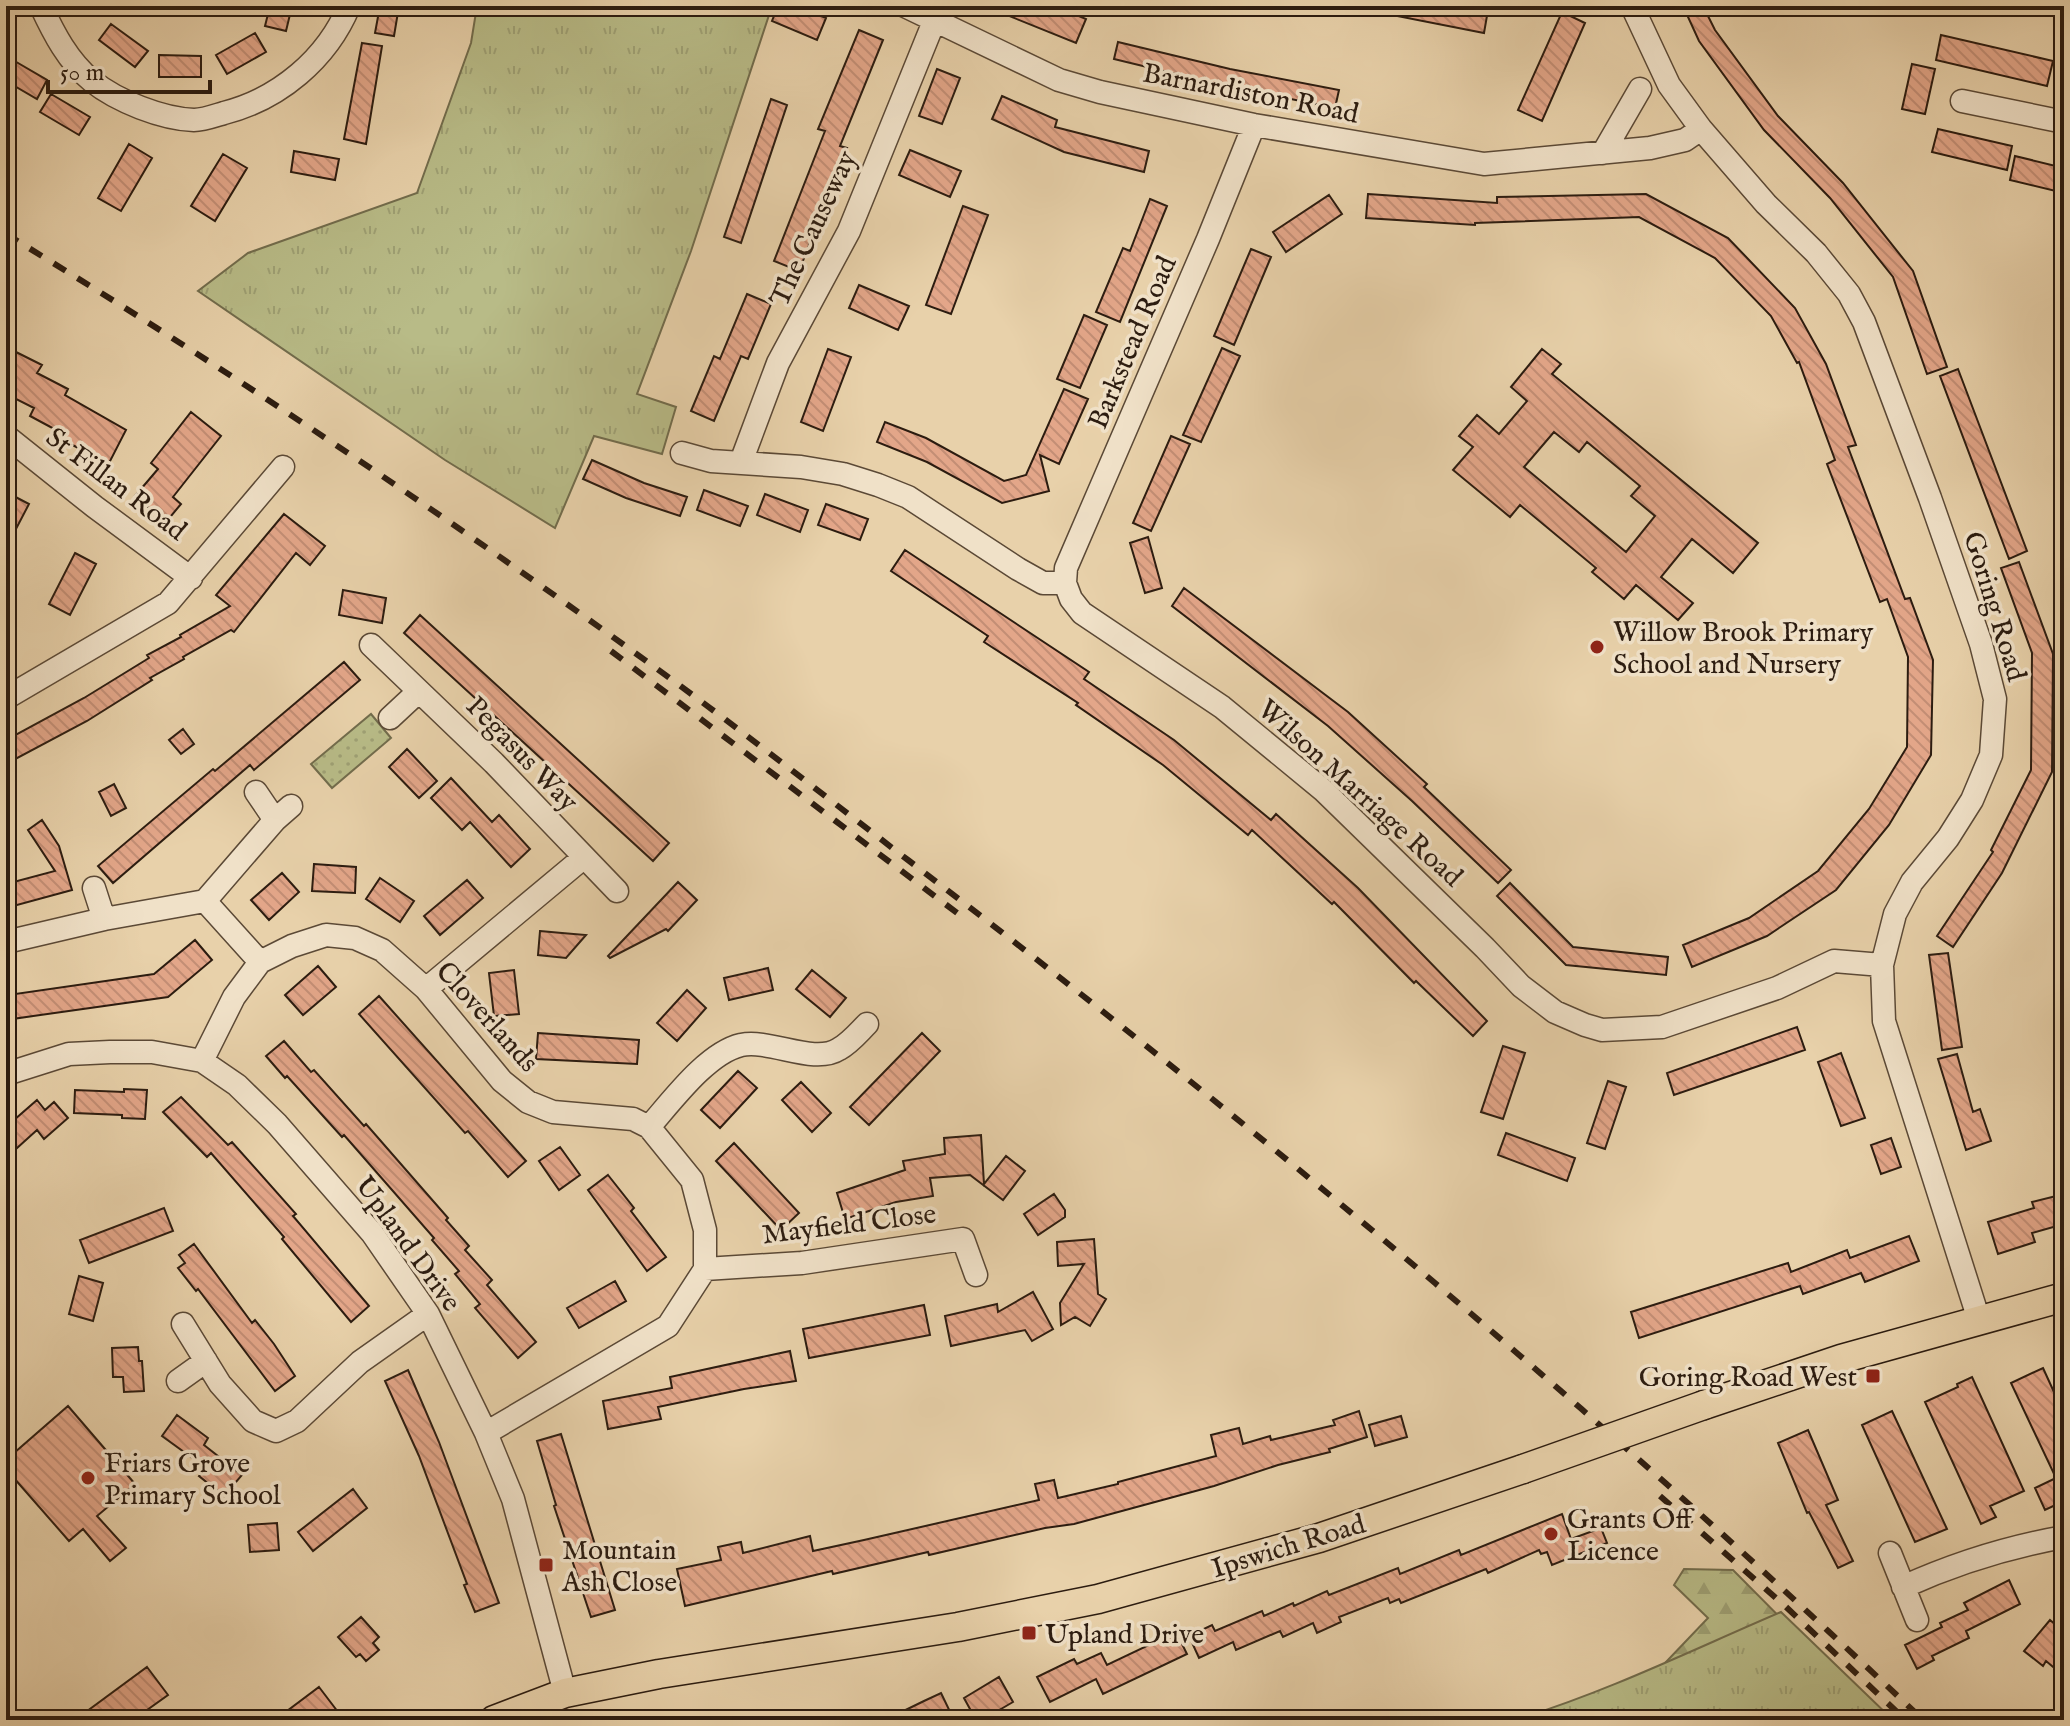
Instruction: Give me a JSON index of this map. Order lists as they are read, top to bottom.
{
  "streets": {
    "main road": ["Ipswich Road"],
    "street": [
      "Barnardiston Road",
      "The Causeway",
      "Barkstead Road",
      "St Fillan Road",
      "Goring Road",
      "Pegasus Way",
      "Wilson Marriage Road",
      "Cloverlands",
      "Mayfield Close",
      "Upland Drive"
    ]
  },
  "crossings": [
    ["Barnardiston Road", "The Causeway"],
    ["Barnardiston Road", "Barkstead Road"],
    ["Barnardiston Road", "Goring Road"],
    ["Barkstead Road", "Wilson Marriage Road"],
    ["Goring Road", "Wilson Marriage Road"],
    ["Goring Road", "Ipswich Road"],
    ["Cloverlands", "Upland Drive"],
    ["Upland Drive", "Ipswich Road"]
  ],
  "places": {
    "other": ["Willow Brook Primary School and Nursery", "Friars Grove Primary School", "Grants Off Licence"],
    "transit": ["Goring Road West", "Mountain Ash Close", "Upland Drive"]
  },
  "scale_bar": "50 m"
}
